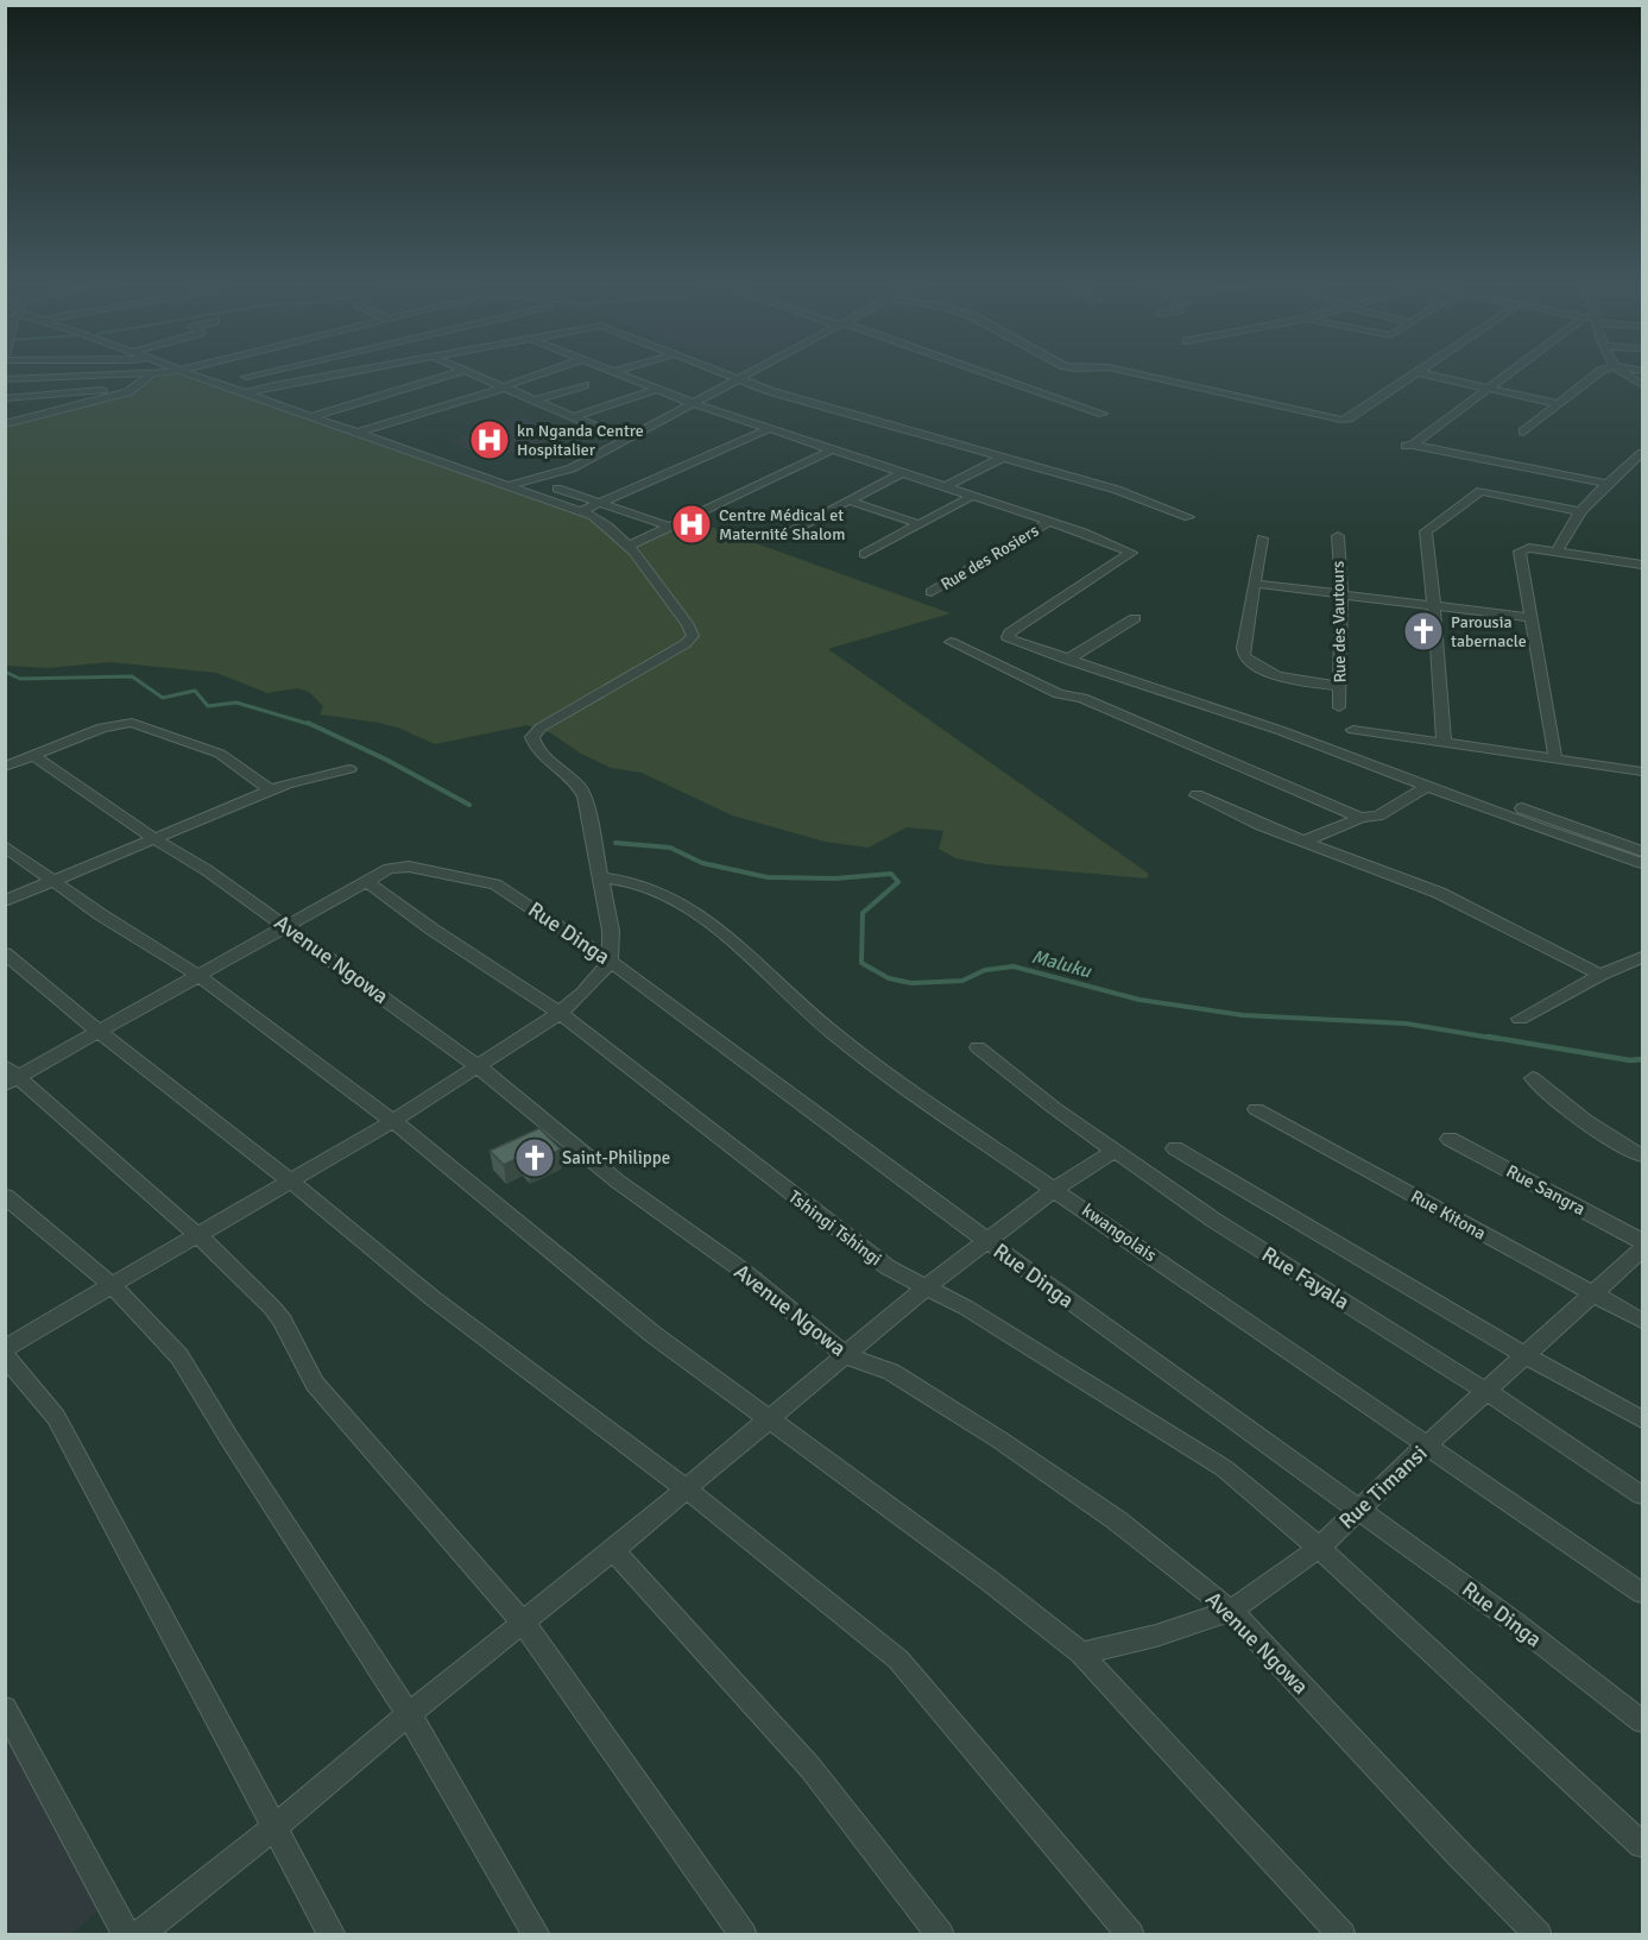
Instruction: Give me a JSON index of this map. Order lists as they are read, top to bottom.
{
  "streets": {
    "street": [
      "Rue des Rosiers",
      "Rue des Vautours",
      "Rue Dinga",
      "Avenue Ngowa",
      "Rue Sangra",
      "Rue Kitona",
      "Tshingi Tshingi",
      "kwangolais",
      "Rue Fayala",
      "Rue Timansi"
    ]
  },
  "crossings": [
    ["Rue Dinga", "Tshingi Tshingi"],
    ["Rue Dinga", "Rue Timansi"],
    ["Avenue Ngowa", "Rue Timansi"],
    ["Rue Kitona", "Rue Timansi"],
    ["Tshingi Tshingi", "Rue Timansi"],
    ["kwangolais", "Rue Timansi"],
    ["Rue Fayala", "Rue Timansi"]
  ],
  "water": ["Maluku"],
  "places": {
    "hospital": ["kn Nganda Centre Hospitalier", "Centre Médical et Maternité Shalom"],
    "church": ["Parousia tabernacle", "Saint-Philippe"]
  }
}
